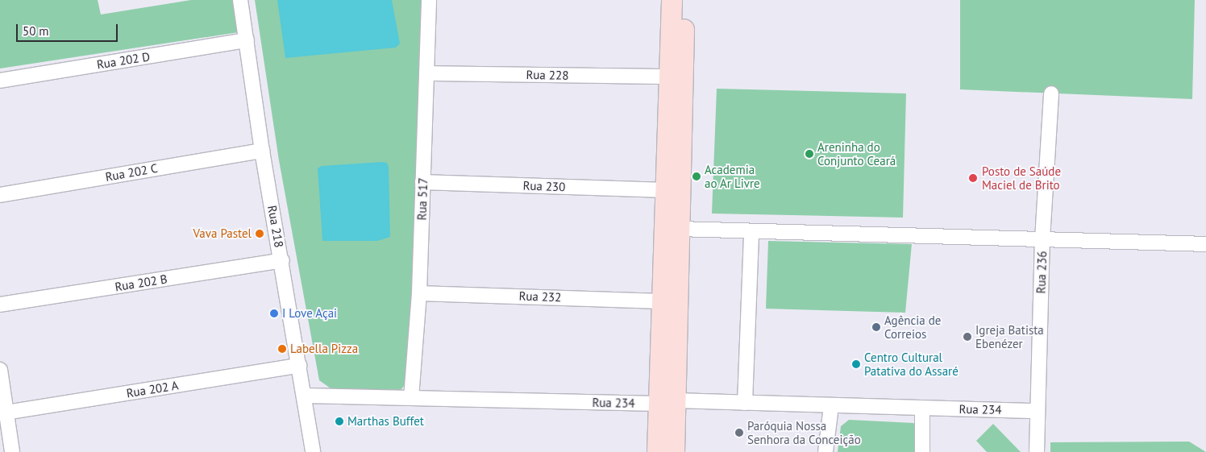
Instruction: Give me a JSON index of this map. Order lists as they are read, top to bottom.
{
  "streets": {
    "street": [
      "Rua 202 D",
      "Rua 228",
      "Rua 202 C",
      "Rua 230",
      "Rua 517",
      "Rua 218",
      "Rua 236",
      "Rua 202 B",
      "Rua 232",
      "Rua 202 A",
      "Rua 234"
    ]
  },
  "crossings": [
    ["Rua 202 D", "Rua 218"],
    ["Rua 228", "Rua 517"],
    ["Rua 202 C", "Rua 218"],
    ["Rua 230", "Rua 517"],
    ["Rua 517", "Rua 232"],
    ["Rua 517", "Rua 234"],
    ["Rua 218", "Rua 202 B"],
    ["Rua 218", "Rua 202 A"],
    ["Rua 218", "Rua 234"],
    ["Rua 236", "Rua 234"]
  ],
  "places": [
    "Areninha do Conjunto Ceará",
    "Academia ao Ar Livre",
    "Posto de Saúde Maciel de Brito",
    "Vava Pastel",
    "I Love Açai",
    "Agência de Correios",
    "Igreja Batista Ebenézer",
    "Labella Pizza",
    "Centro Cultural Patativa do Assaré",
    "Marthas Buffet",
    "Paróquia Nossa Senhora da Conceição"
  ],
  "scale_bar": "50 m"
}
